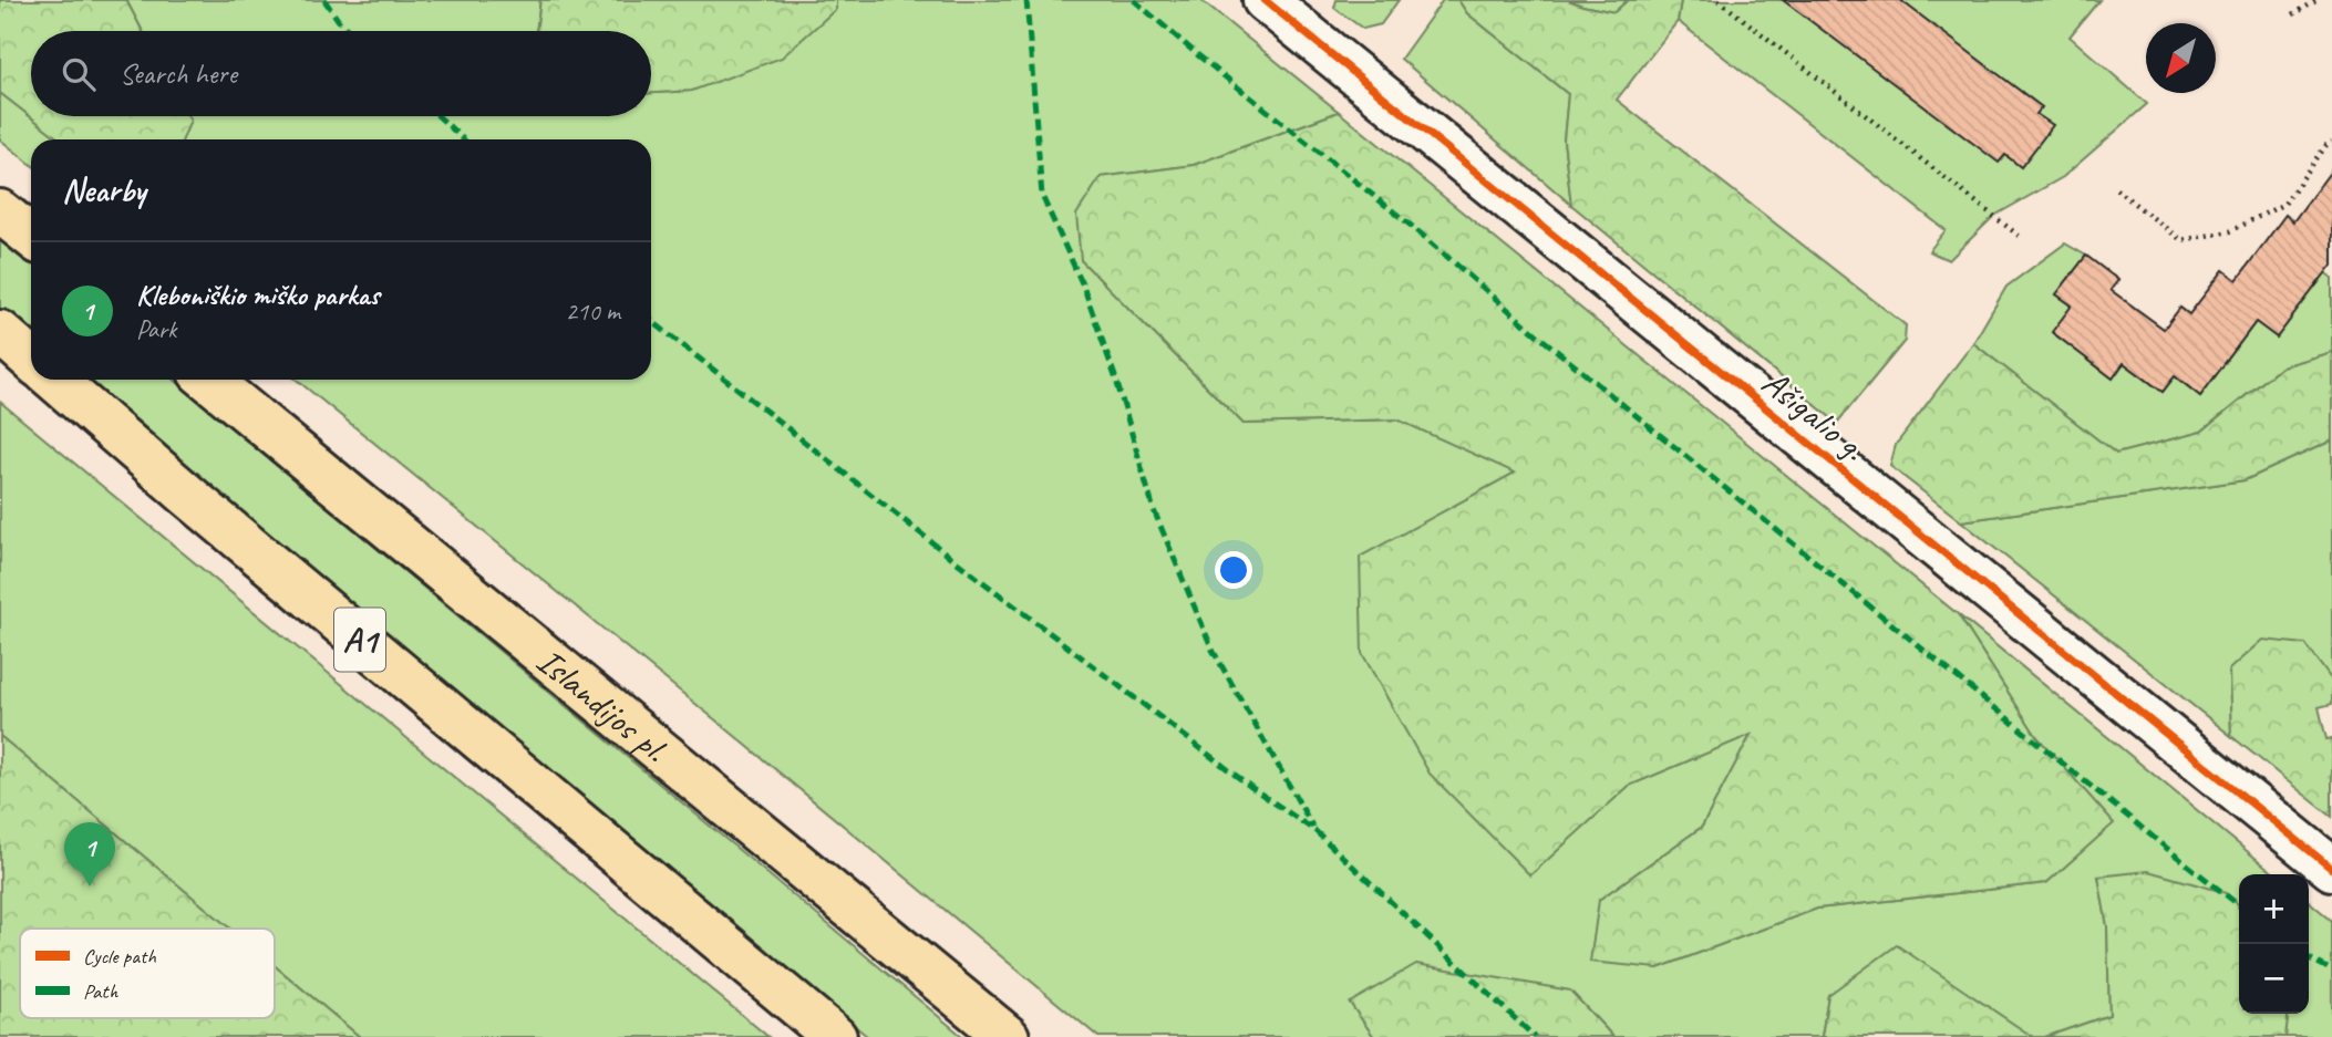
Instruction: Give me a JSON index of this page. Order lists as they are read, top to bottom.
{
  "streets": {
    "highway": ["A1", "Islandijos pl."],
    "street": ["Ašigalio g."]
  },
  "legend": ["Cycle path", "Path"],
  "north": "bottom left",
  "page": {
    "search": "Search here",
    "heading": "Nearby",
    "list": [
      {
        "mark": "1",
        "name": "Kleboniškio miško parkas",
        "note": "Park",
        "value": "210 m"
      }
    ],
    "pins": "1",
    "map_buttons": ["+", "−"]
  }
}
